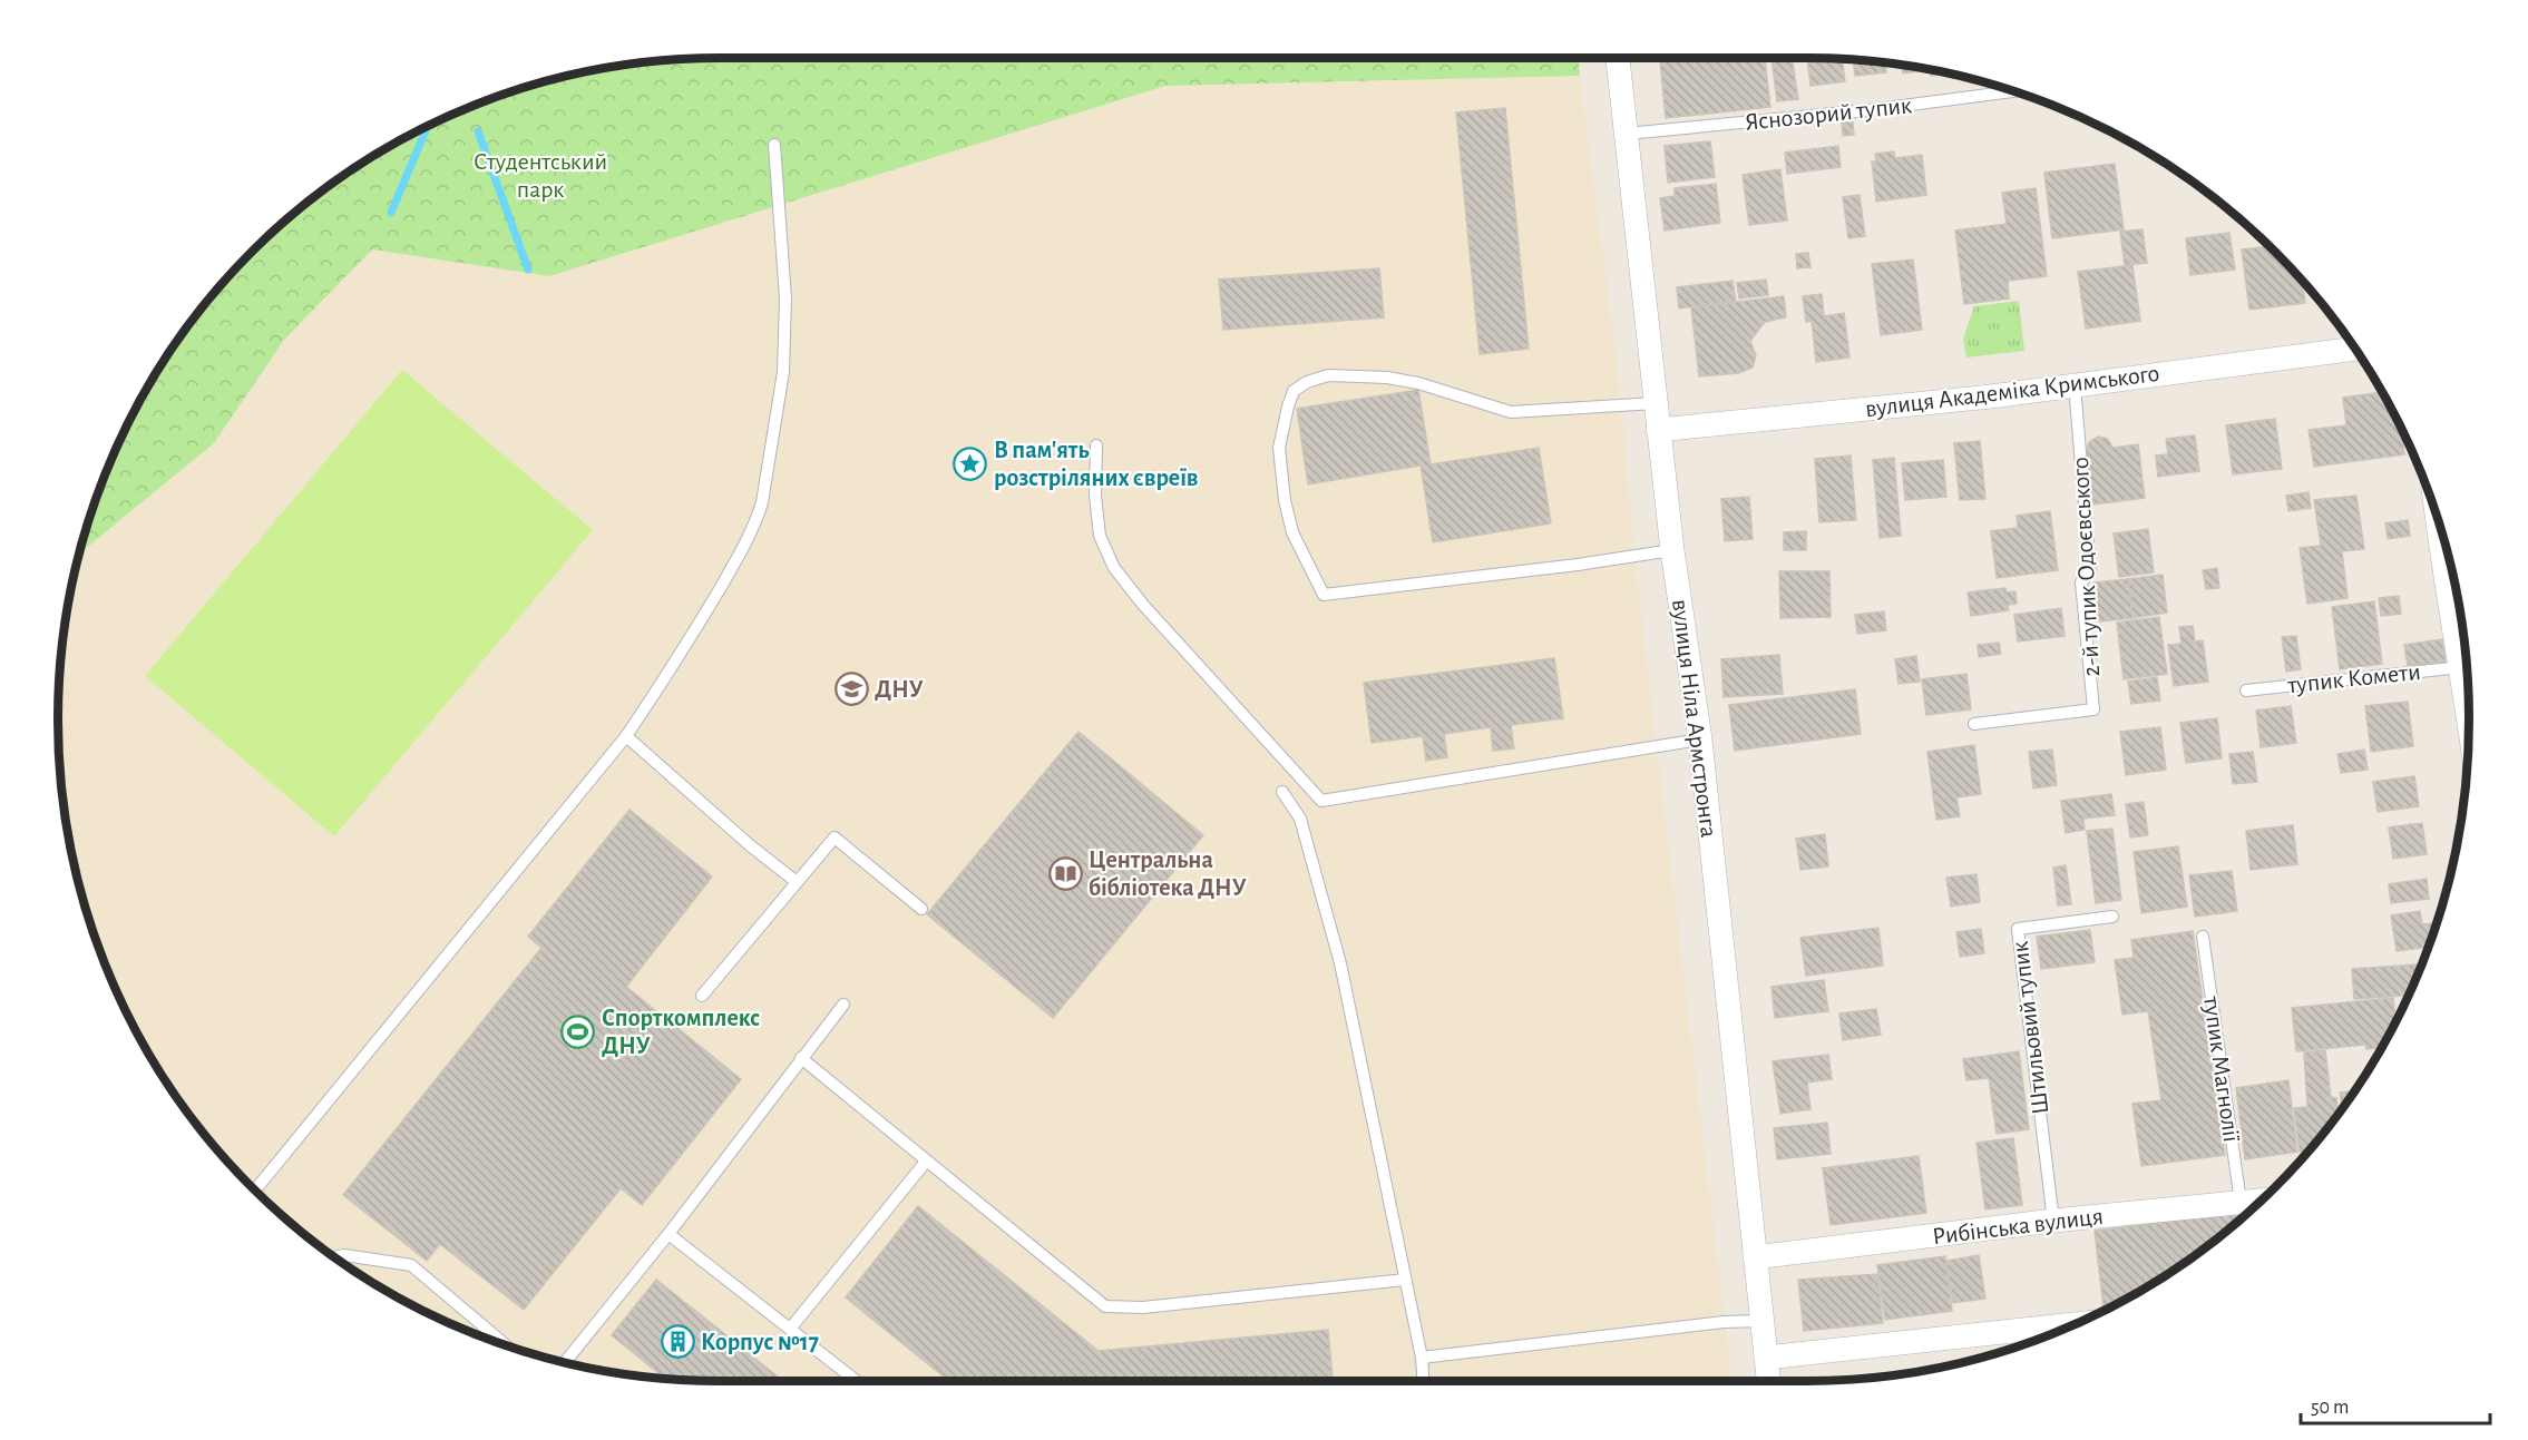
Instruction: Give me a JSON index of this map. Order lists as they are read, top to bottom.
{
  "streets": {
    "street": ["вулиця Академіка Кримського", "вулиця Ніла Армстронга", "Рибінська вулиця"],
    "lane": [
      "Яснозорий тупик",
      "2-й тупик Одоєвського",
      "тупик Комети",
      "Штильовий тупик",
      "тупик Магнолії"
    ]
  },
  "crossings": [
    ["Яснозорий тупик", "вулиця Ніла Армстронга"],
    ["вулиця Академіка Кримського", "2-й тупик Одоєвського"],
    ["вулиця Академіка Кримського", "вулиця Ніла Армстронга"],
    ["вулиця Ніла Армстронга", "Рибінська вулиця"],
    ["Штильовий тупик", "Рибінська вулиця"],
    ["тупик Магнолії", "Рибінська вулиця"]
  ],
  "parks": ["Студентський парк"],
  "places": {
    "place": ["В пам'ять розстріляних євреїв"],
    "school or university": ["ДНУ"],
    "library": ["Центральна бібліотека ДНУ"],
    "sports": ["Спорткомплекс ДНУ"],
    "building": ["Корпус №17"]
  },
  "scale_bar": "50 m"
}
